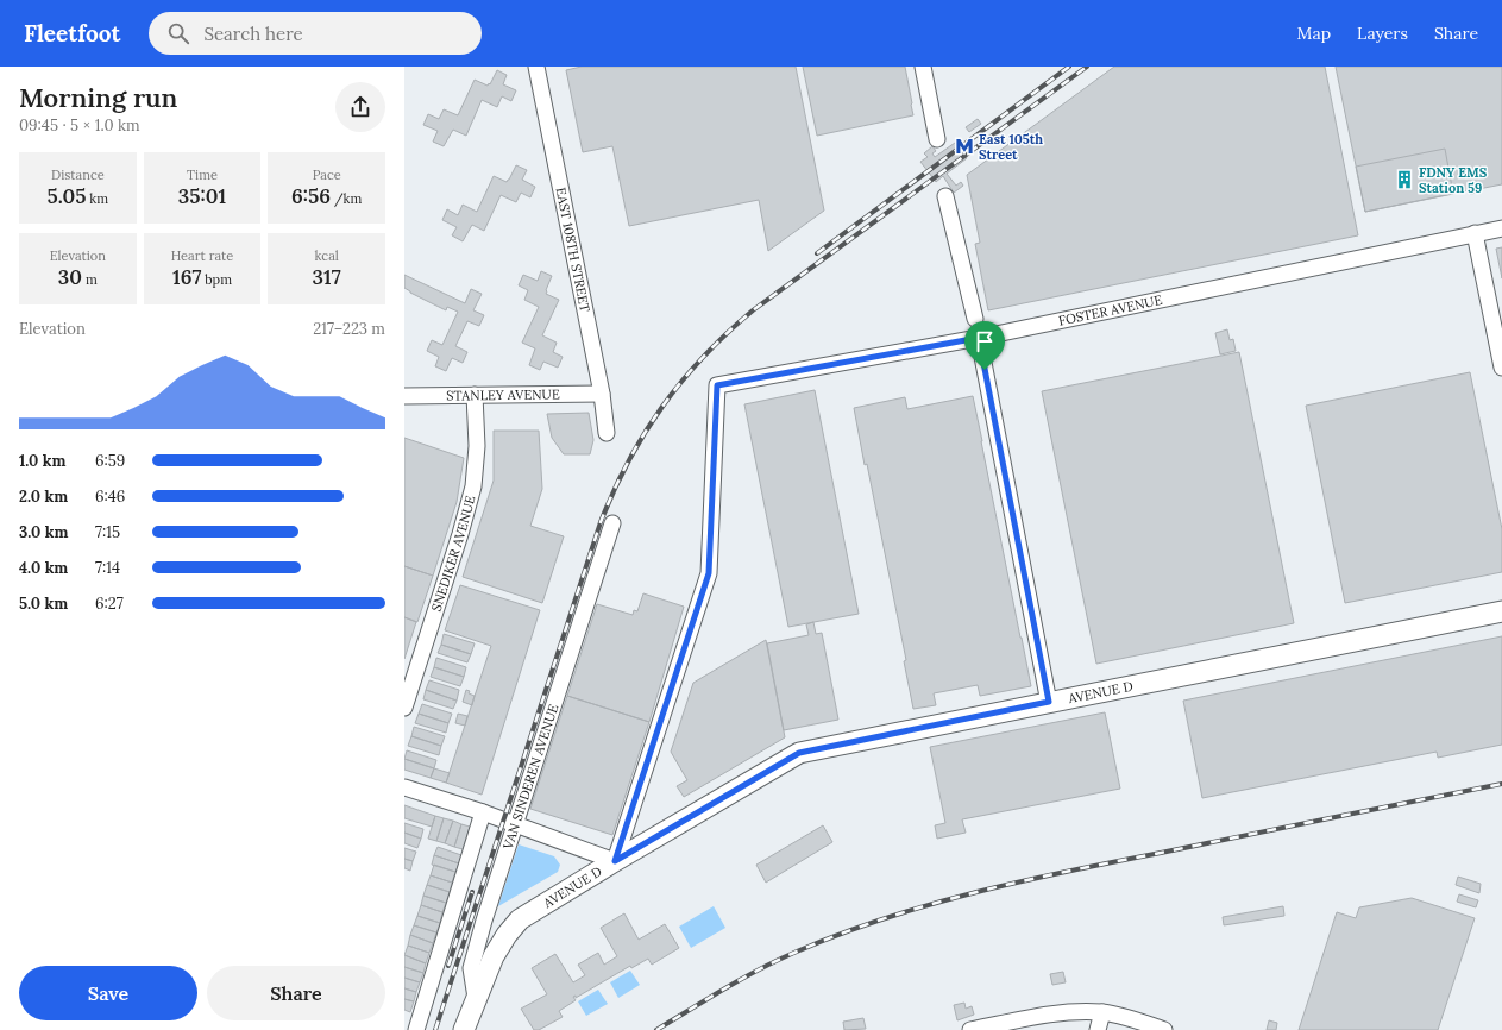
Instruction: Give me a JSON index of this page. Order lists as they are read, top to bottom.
{
  "streets": {
    "main road": ["AVENUE D"],
    "street": [
      "EAST 108TH STREET",
      "FOSTER AVENUE",
      "STANLEY AVENUE",
      "SNEDIKER AVENUE",
      "VAN SINDEREN AVENUE"
    ]
  },
  "crossings": [
    ["EAST 108TH STREET", "STANLEY AVENUE"],
    ["FOSTER AVENUE", "AVENUE D"],
    ["STANLEY AVENUE", "SNEDIKER AVENUE"],
    ["AVENUE D", "VAN SINDEREN AVENUE"]
  ],
  "places": {
    "metro station": ["East 105th Street"],
    "building": ["FDNY EMS Station 59"]
  },
  "page": {
    "header": "Fleetfoot",
    "search": "Search here",
    "nav": ["Map", "Layers", "Share"],
    "heading": ["Morning run", "09:45 · 5 × 1.0 km"],
    "stats": [
      ["Distance", "5.05 km"],
      ["Time", "35:01"],
      ["Pace", "6:56 /km"],
      ["Elevation", "30 m"],
      ["Heart rate", "167 bpm"],
      ["kcal", "317"]
    ],
    "chart": ["Elevation", "217–223 m"],
    "list": [
      {
        "name": "1.0 km",
        "note": "6:59"
      },
      {
        "name": "2.0 km",
        "note": "6:46"
      },
      {
        "name": "3.0 km",
        "note": "7:15"
      },
      {
        "name": "4.0 km",
        "note": "7:14"
      },
      {
        "name": "5.0 km",
        "note": "6:27"
      }
    ],
    "buttons": ["Save", "Share"]
  }
}
